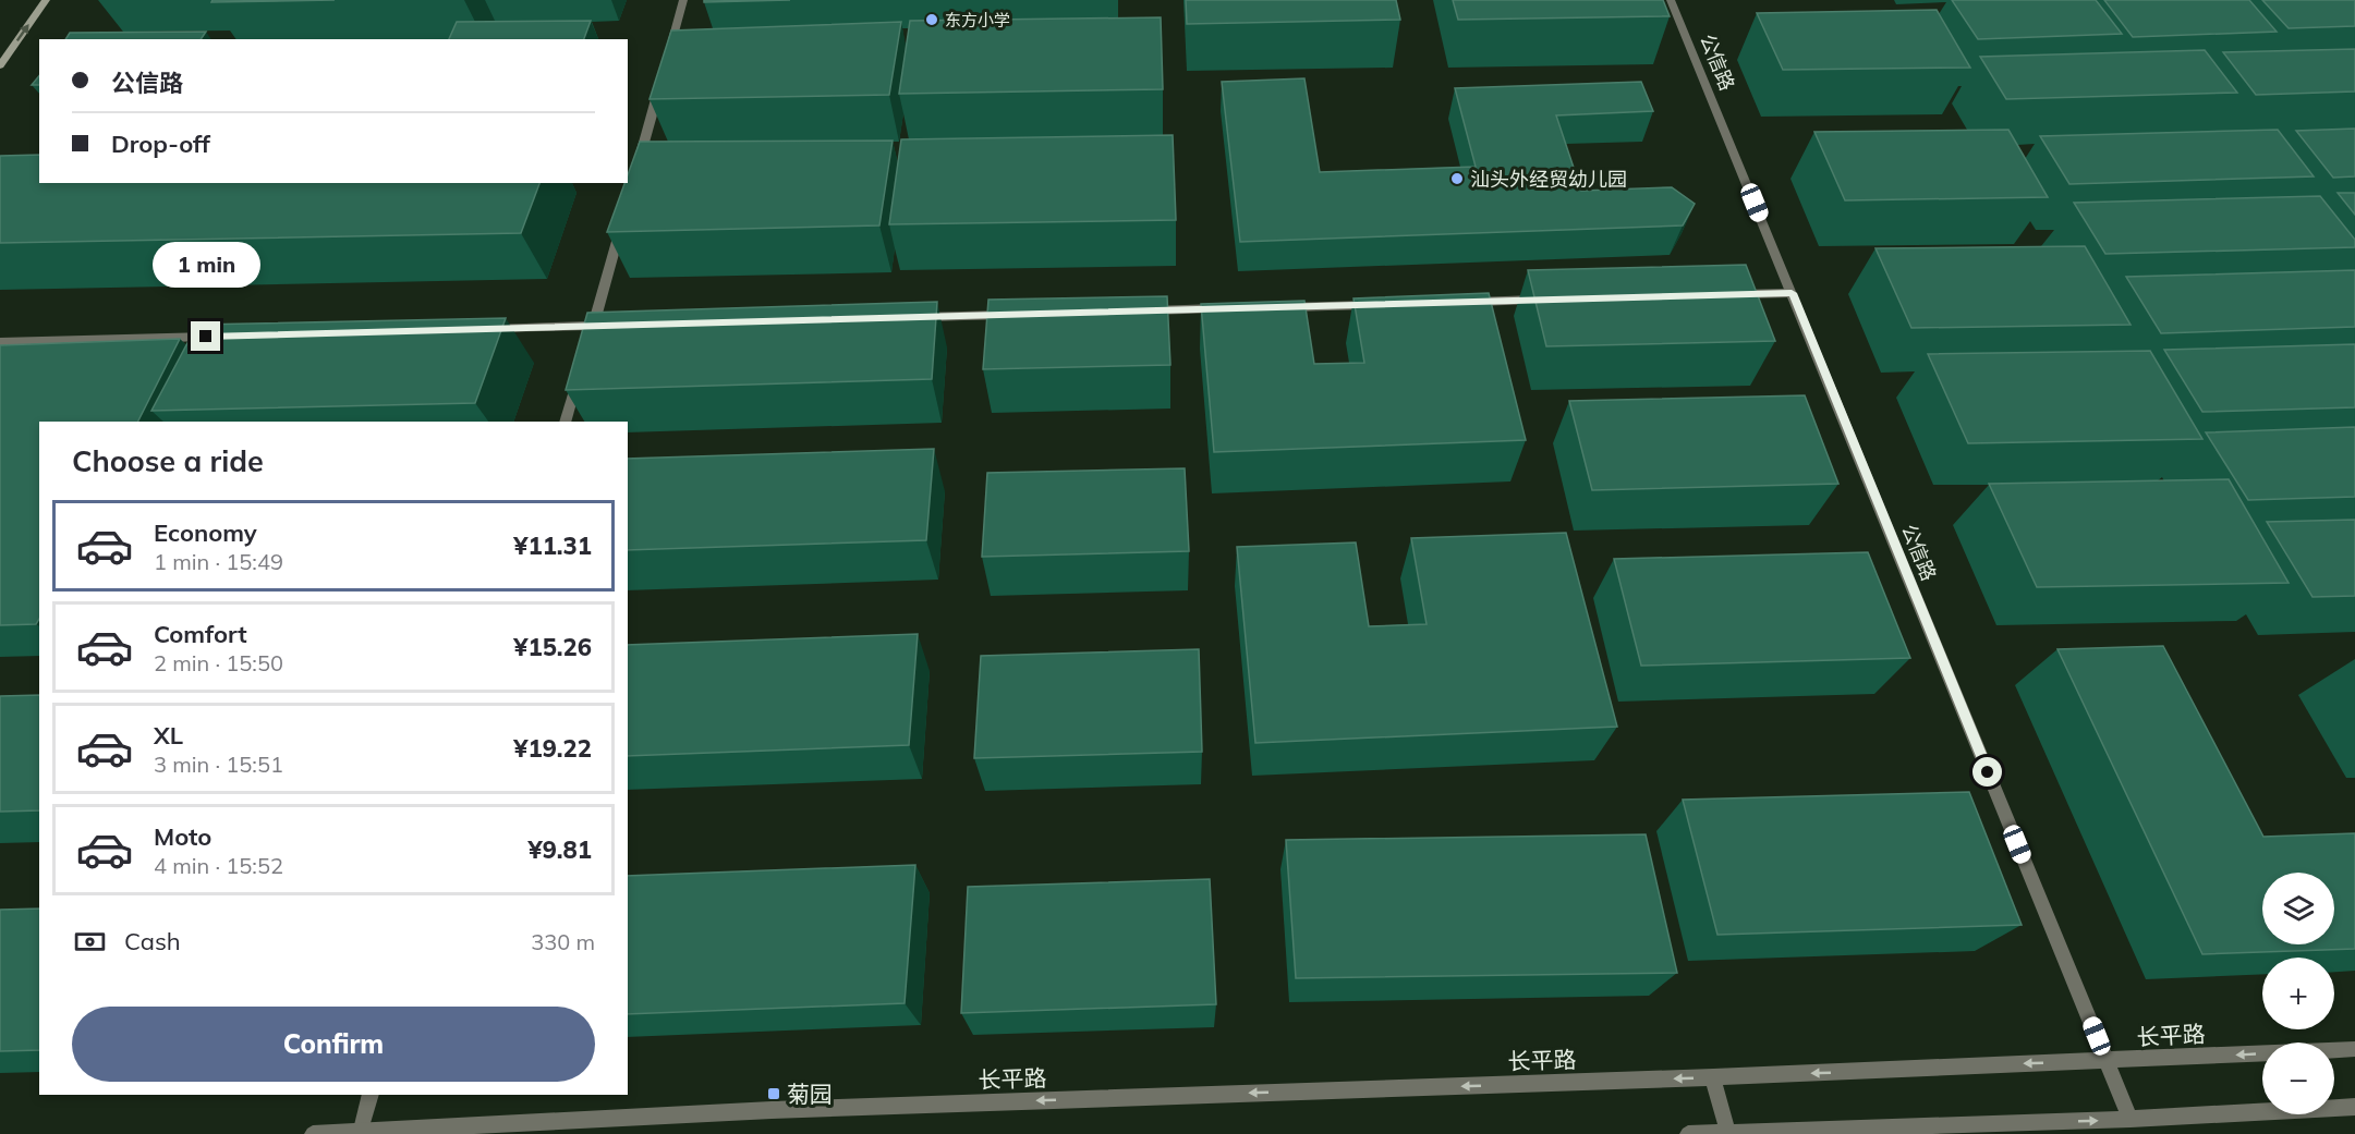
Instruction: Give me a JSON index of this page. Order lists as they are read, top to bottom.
{
  "streets": {
    "street": ["公信路", "长平路"]
  },
  "crossings": [
    ["公信路", "长平路"]
  ],
  "places": {
    "other": ["东方小学", "汕头外经贸幼儿园"],
    "transit": ["菊园"]
  },
  "page": {
    "banner": ["公信路", "Drop-off"],
    "bubble": "1 min",
    "heading": "Choose a ride",
    "list": [
      {
        "name": "Economy",
        "note": "1 min · 15:49",
        "value": "¥11.31"
      },
      {
        "name": "Comfort",
        "note": "2 min · 15:50",
        "value": "¥15.26"
      },
      {
        "name": "XL",
        "note": "3 min · 15:51",
        "value": "¥19.22"
      },
      {
        "name": "Moto",
        "note": "4 min · 15:52",
        "value": "¥9.81"
      }
    ],
    "map_buttons": ["+", "−"],
    "pay": ["Cash", "330 m"],
    "buttons": "Confirm"
  }
}
